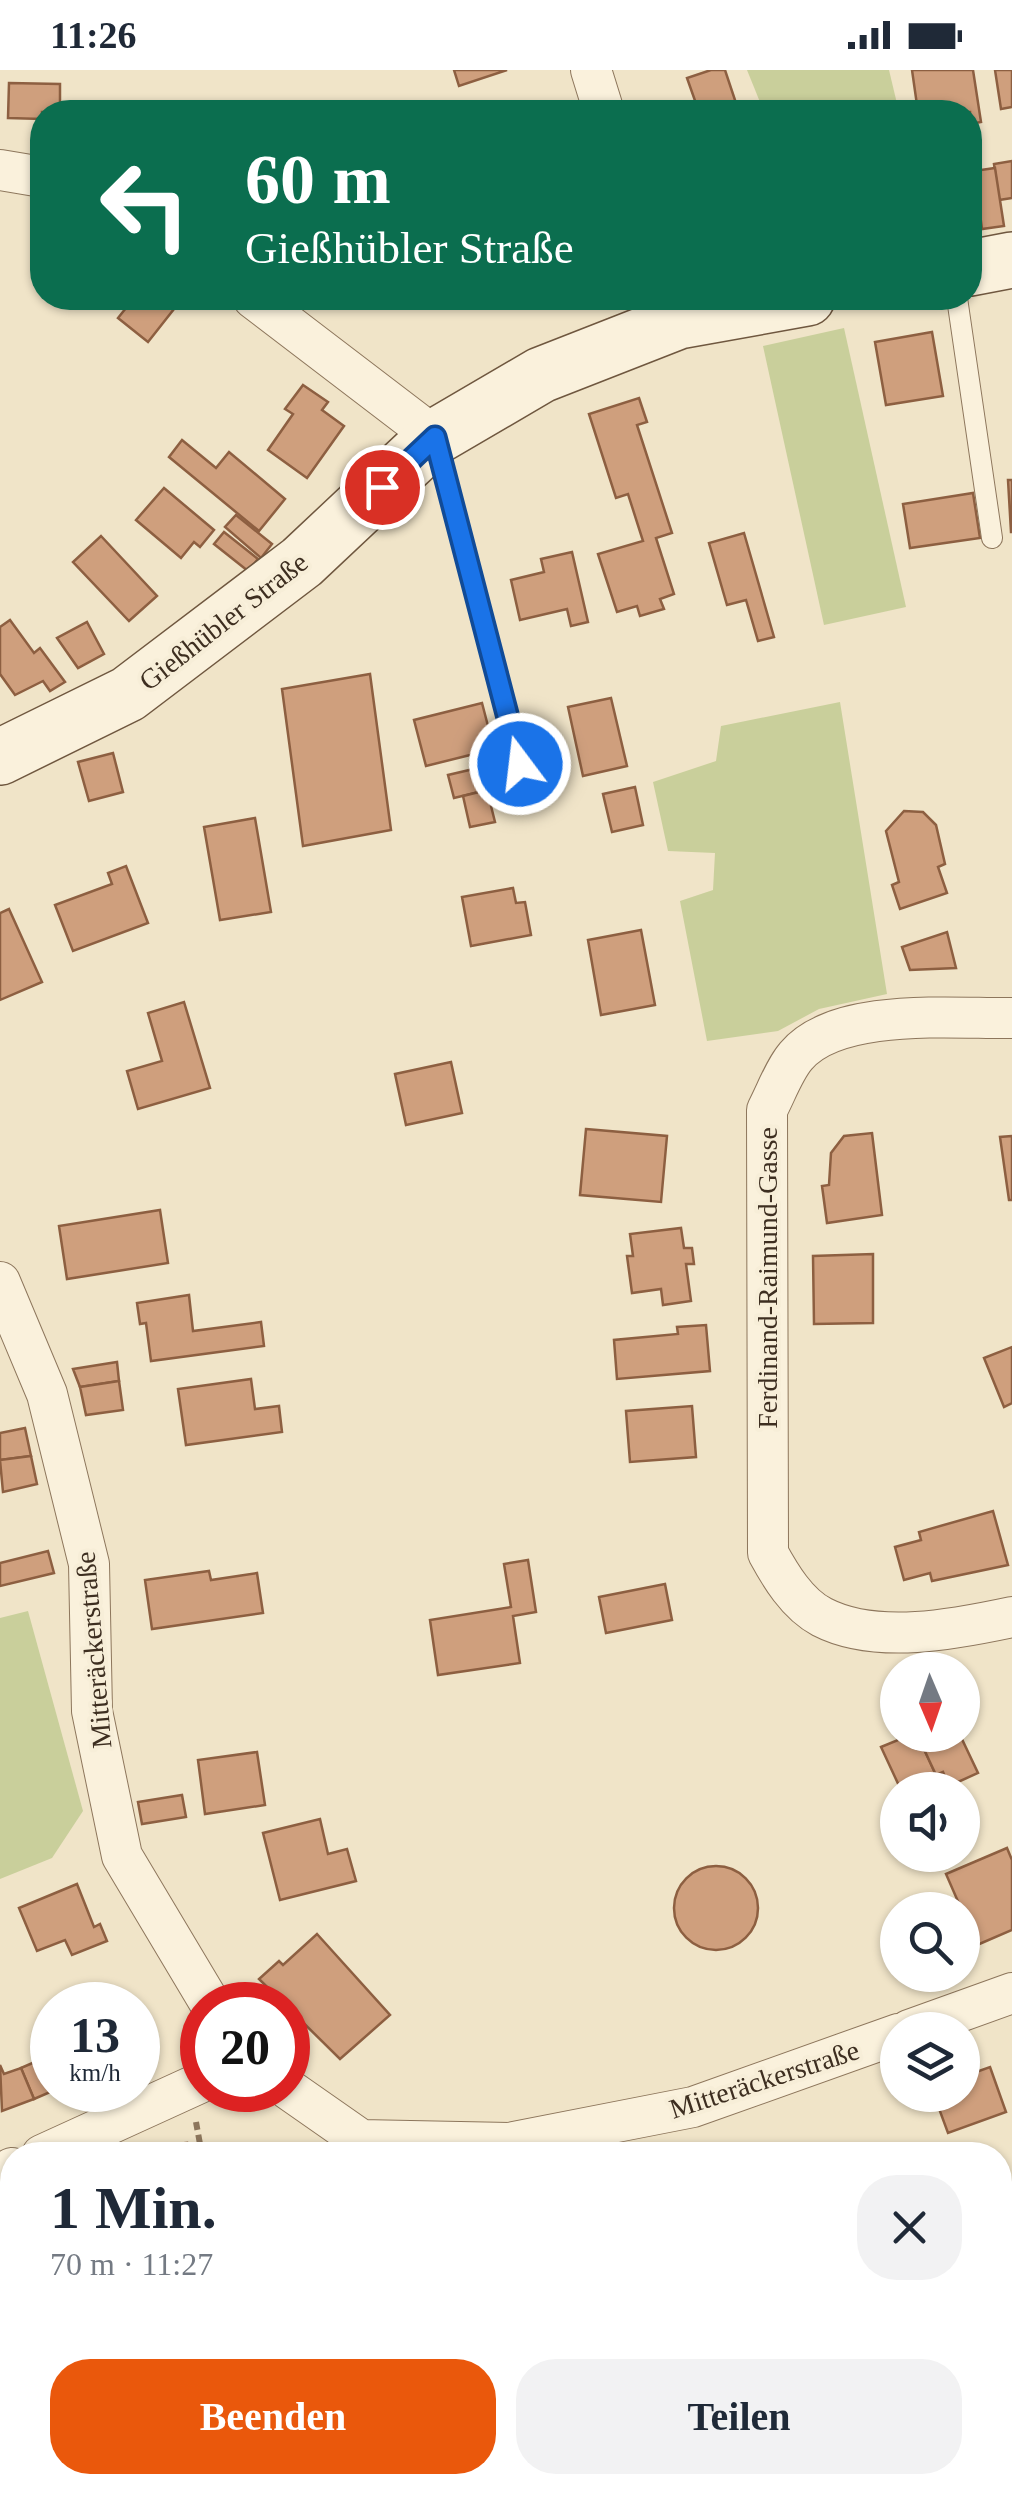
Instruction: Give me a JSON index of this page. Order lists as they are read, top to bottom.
{
  "streets": {
    "main road": ["Gießhübler Straße"],
    "street": ["Ferdinand-Raimund-Gasse", "Mitteräckerstraße"]
  },
  "north": "bottom",
  "page": {
    "status": "11:26",
    "turn": ["60 m", "Gießhübler Straße"],
    "speed": "13 km/h",
    "limit": "20",
    "heading": ["1 Min.", "70 m · 11:27"],
    "buttons": ["Beenden", "Teilen"]
  }
}
